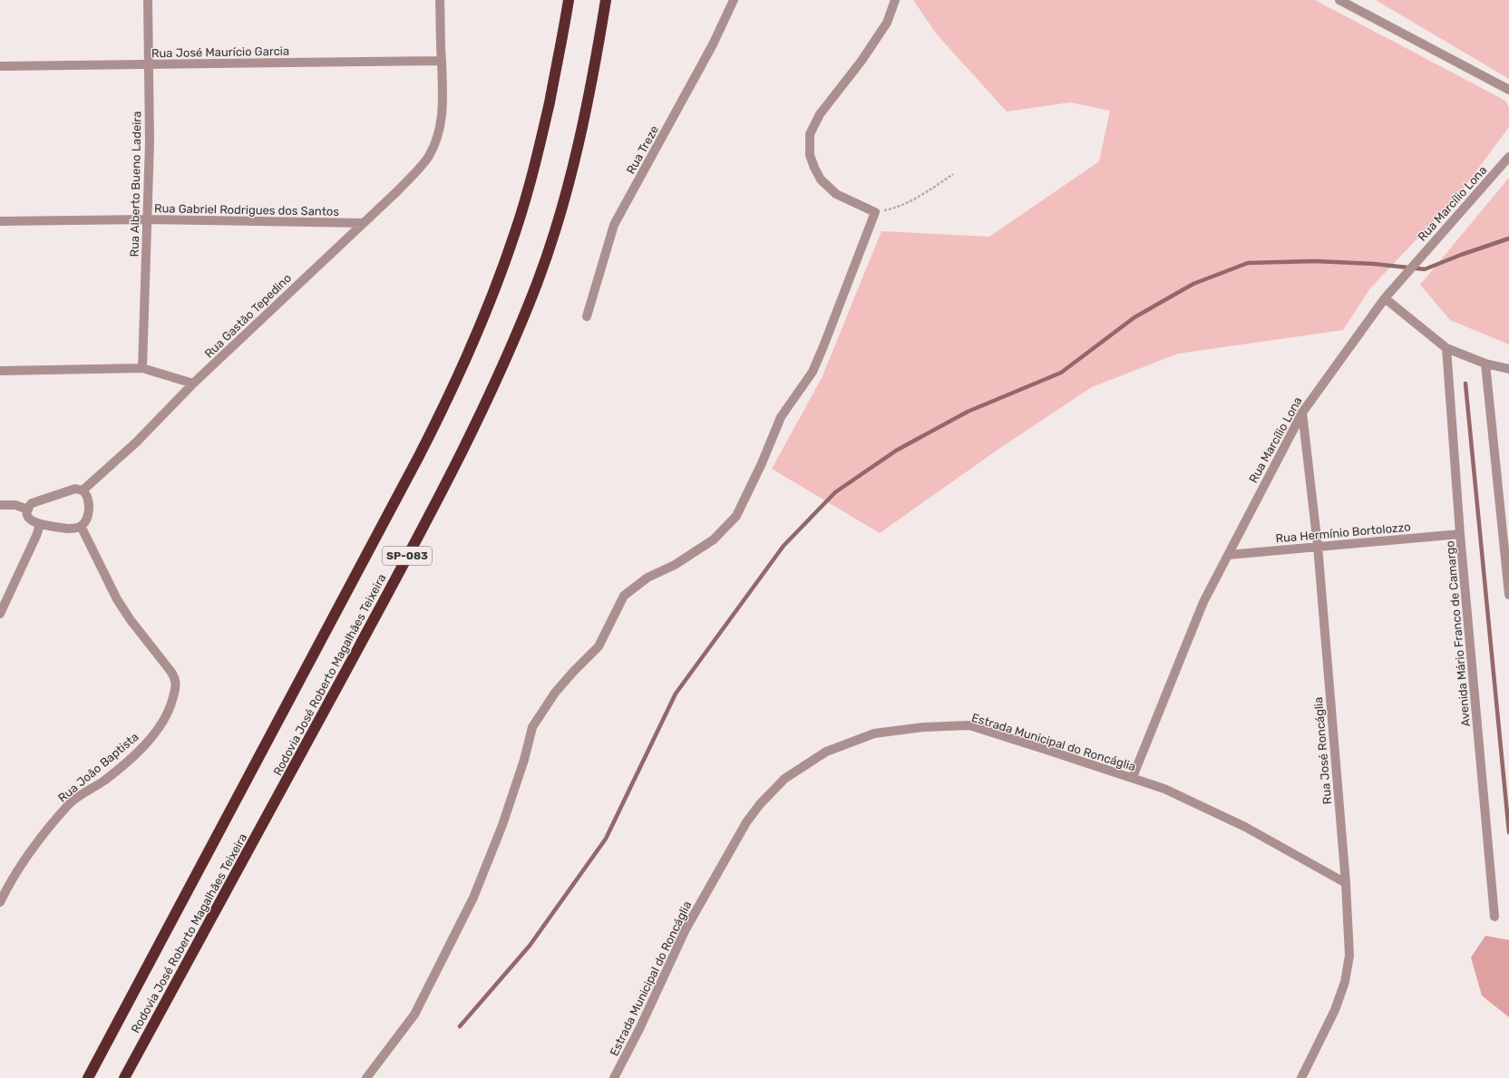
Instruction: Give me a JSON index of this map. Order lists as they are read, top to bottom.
{
  "streets": {
    "highway": ["SP-083", "Rodovia José Roberto Magalhães Teixeira"],
    "street": [
      "Rua José Maurício Garcia",
      "Rua Treze",
      "Rua Alberto Bueno Ladeira",
      "Rua Marcílio Lona",
      "Rua Gabriel Rodrigues dos Santos",
      "Rua Gastão Tepedino",
      "Rua Hermínio Bortolozzo",
      "Avenida Mário Franco de Camargo",
      "Estrada Municipal do Roncáglia",
      "Rua José Roncáglia",
      "Rua João Baptista"
    ]
  },
  "crossings": [
    ["Rua José Maurício Garcia", "Rua Alberto Bueno Ladeira"],
    ["Rua José Maurício Garcia", "Rua Gastão Tepedino"],
    ["Rua Alberto Bueno Ladeira", "Rua Gabriel Rodrigues dos Santos"],
    ["Rua Marcílio Lona", "Rua Hermínio Bortolozzo"],
    ["Rua Marcílio Lona", "Estrada Municipal do Roncáglia"],
    ["Rua Marcílio Lona", "Rua José Roncáglia"],
    ["Rua Gabriel Rodrigues dos Santos", "Rua Gastão Tepedino"],
    ["Rua Hermínio Bortolozzo", "Avenida Mário Franco de Camargo"],
    ["Rua Hermínio Bortolozzo", "Rua José Roncáglia"],
    ["Estrada Municipal do Roncáglia", "Rua José Roncáglia"]
  ]
}
